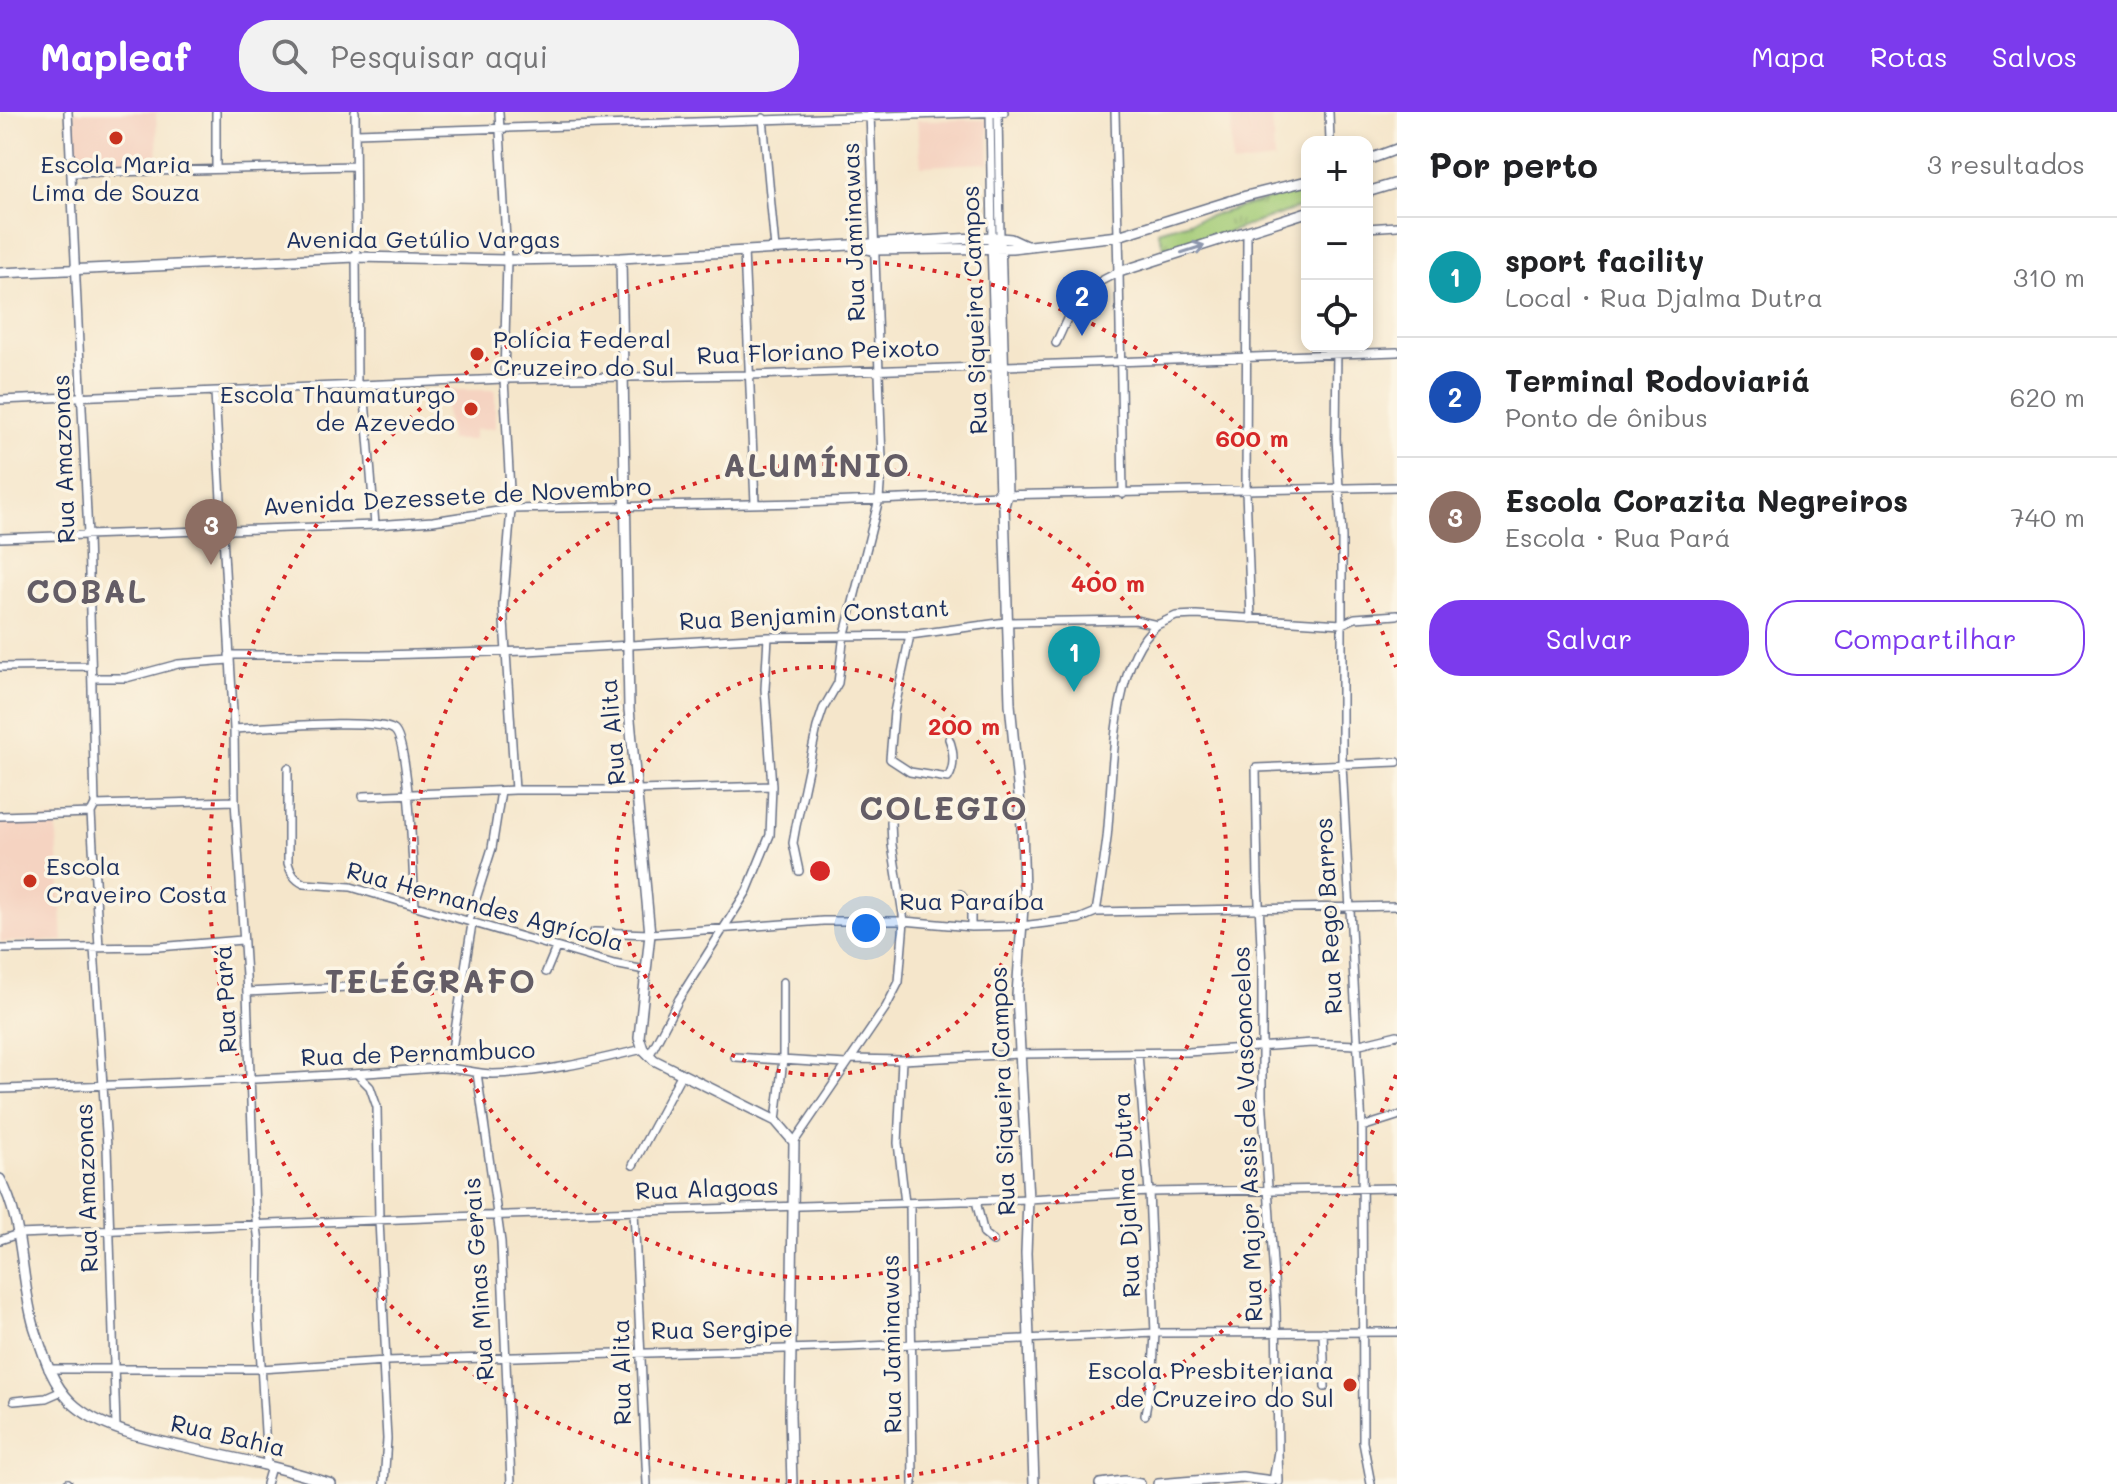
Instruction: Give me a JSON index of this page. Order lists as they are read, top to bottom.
{
  "streets": {
    "street": [
      "Rua Jaminawas",
      "Avenida Getúlio Vargas",
      "Rua Siqueira Campos",
      "Rua Floriano Peixoto",
      "Rua Amazonas",
      "Avenida Dezessete de Novembro",
      "Rua Benjamin Constant",
      "Rua Alita",
      "Rua Paraíba",
      "Rua Hernandes Agrícola",
      "Rua Rego Barros",
      "Rua Pará",
      "Rua de Pernambuco",
      "Rua Major Assis de Vasconcelos",
      "Rua Alagoas",
      "Rua Djalma Dutra",
      "Rua Minas Gerais",
      "Rua Sergipe",
      "Rua Bahia"
    ]
  },
  "crossings": [
    ["Rua Jaminawas", "Avenida Getúlio Vargas"],
    ["Rua Jaminawas", "Rua Floriano Peixoto"],
    ["Rua Jaminawas", "Avenida Dezessete de Novembro"],
    ["Rua Jaminawas", "Rua Benjamin Constant"],
    ["Rua Jaminawas", "Rua Alagoas"],
    ["Rua Jaminawas", "Rua Sergipe"],
    ["Avenida Getúlio Vargas", "Rua Siqueira Campos"],
    ["Avenida Getúlio Vargas", "Rua Amazonas"],
    ["Avenida Getúlio Vargas", "Rua Alita"],
    ["Rua Siqueira Campos", "Rua Floriano Peixoto"],
    ["Rua Siqueira Campos", "Avenida Dezessete de Novembro"],
    ["Rua Siqueira Campos", "Rua Benjamin Constant"],
    ["Rua Siqueira Campos", "Rua Paraíba"],
    ["Rua Siqueira Campos", "Rua Alagoas"],
    ["Rua Siqueira Campos", "Rua Sergipe"],
    ["Rua Floriano Peixoto", "Rua Amazonas"],
    ["Rua Floriano Peixoto", "Rua Alita"],
    ["Rua Floriano Peixoto", "Rua Pará"],
    ["Rua Amazonas", "Avenida Dezessete de Novembro"],
    ["Rua Amazonas", "Rua Benjamin Constant"],
    ["Rua Amazonas", "Rua de Pernambuco"],
    ["Rua Amazonas", "Rua Alagoas"],
    ["Rua Amazonas", "Rua Sergipe"],
    ["Rua Amazonas", "Rua Bahia"],
    ["Avenida Dezessete de Novembro", "Rua Alita"],
    ["Avenida Dezessete de Novembro", "Rua Rego Barros"],
    ["Avenida Dezessete de Novembro", "Rua Pará"],
    ["Rua Benjamin Constant", "Rua Alita"],
    ["Rua Benjamin Constant", "Rua Rego Barros"],
    ["Rua Benjamin Constant", "Rua Pará"],
    ["Rua Alita", "Rua Paraíba"],
    ["Rua Alita", "Rua Hernandes Agrícola"],
    ["Rua Alita", "Rua de Pernambuco"],
    ["Rua Alita", "Rua Alagoas"],
    ["Rua Alita", "Rua Sergipe"],
    ["Rua Paraíba", "Rua Rego Barros"],
    ["Rua Paraíba", "Rua Major Assis de Vasconcelos"],
    ["Rua Rego Barros", "Rua Major Assis de Vasconcelos"],
    ["Rua Rego Barros", "Rua Alagoas"],
    ["Rua Rego Barros", "Rua Sergipe"],
    ["Rua Pará", "Rua de Pernambuco"],
    ["Rua Pará", "Rua Alagoas"],
    ["Rua Pará", "Rua Sergipe"],
    ["Rua Pará", "Rua Bahia"],
    ["Rua de Pernambuco", "Rua Minas Gerais"],
    ["Rua Major Assis de Vasconcelos", "Rua Alagoas"],
    ["Rua Major Assis de Vasconcelos", "Rua Sergipe"],
    ["Rua Alagoas", "Rua Djalma Dutra"],
    ["Rua Alagoas", "Rua Minas Gerais"],
    ["Rua Alagoas", "Rua Bahia"],
    ["Rua Djalma Dutra", "Rua Sergipe"],
    ["Rua Minas Gerais", "Rua Sergipe"],
    ["Rua Sergipe", "Rua Bahia"]
  ],
  "districts": [
    "ALUMÍNIO",
    "COBAL",
    "COLEGIO",
    "TELÉGRAFO"
  ],
  "places": [
    "Escola Maria Lima de Souza",
    "Polícia Federal Cruzeiro do Sul",
    "Escola Thaumaturgo de Azevedo",
    "Escola Craveiro Costa",
    "Escola Presbiteriana de Cruzeiro do Sul"
  ],
  "page": {
    "header": "Mapleaf",
    "search": "Pesquisar aqui",
    "nav": ["Mapa", "Rotas", "Salvos"],
    "heading": ["Por perto", "3 resultados"],
    "map_buttons": ["+", "−"],
    "list": [
      {
        "mark": "1",
        "name": "sport facility",
        "note": "Local · Rua Djalma Dutra",
        "value": "310 m"
      },
      {
        "mark": "2",
        "name": "Terminal Rodoviariá",
        "note": "Ponto de ônibus",
        "value": "620 m"
      },
      {
        "mark": "3",
        "name": "Escola Corazita Negreiros",
        "note": "Escola · Rua Pará",
        "value": "740 m"
      }
    ],
    "pins": ["2", "3", "1"],
    "buttons": ["Salvar", "Compartilhar"]
  },
  "rings": ["600 m", "400 m", "200 m"]
}
